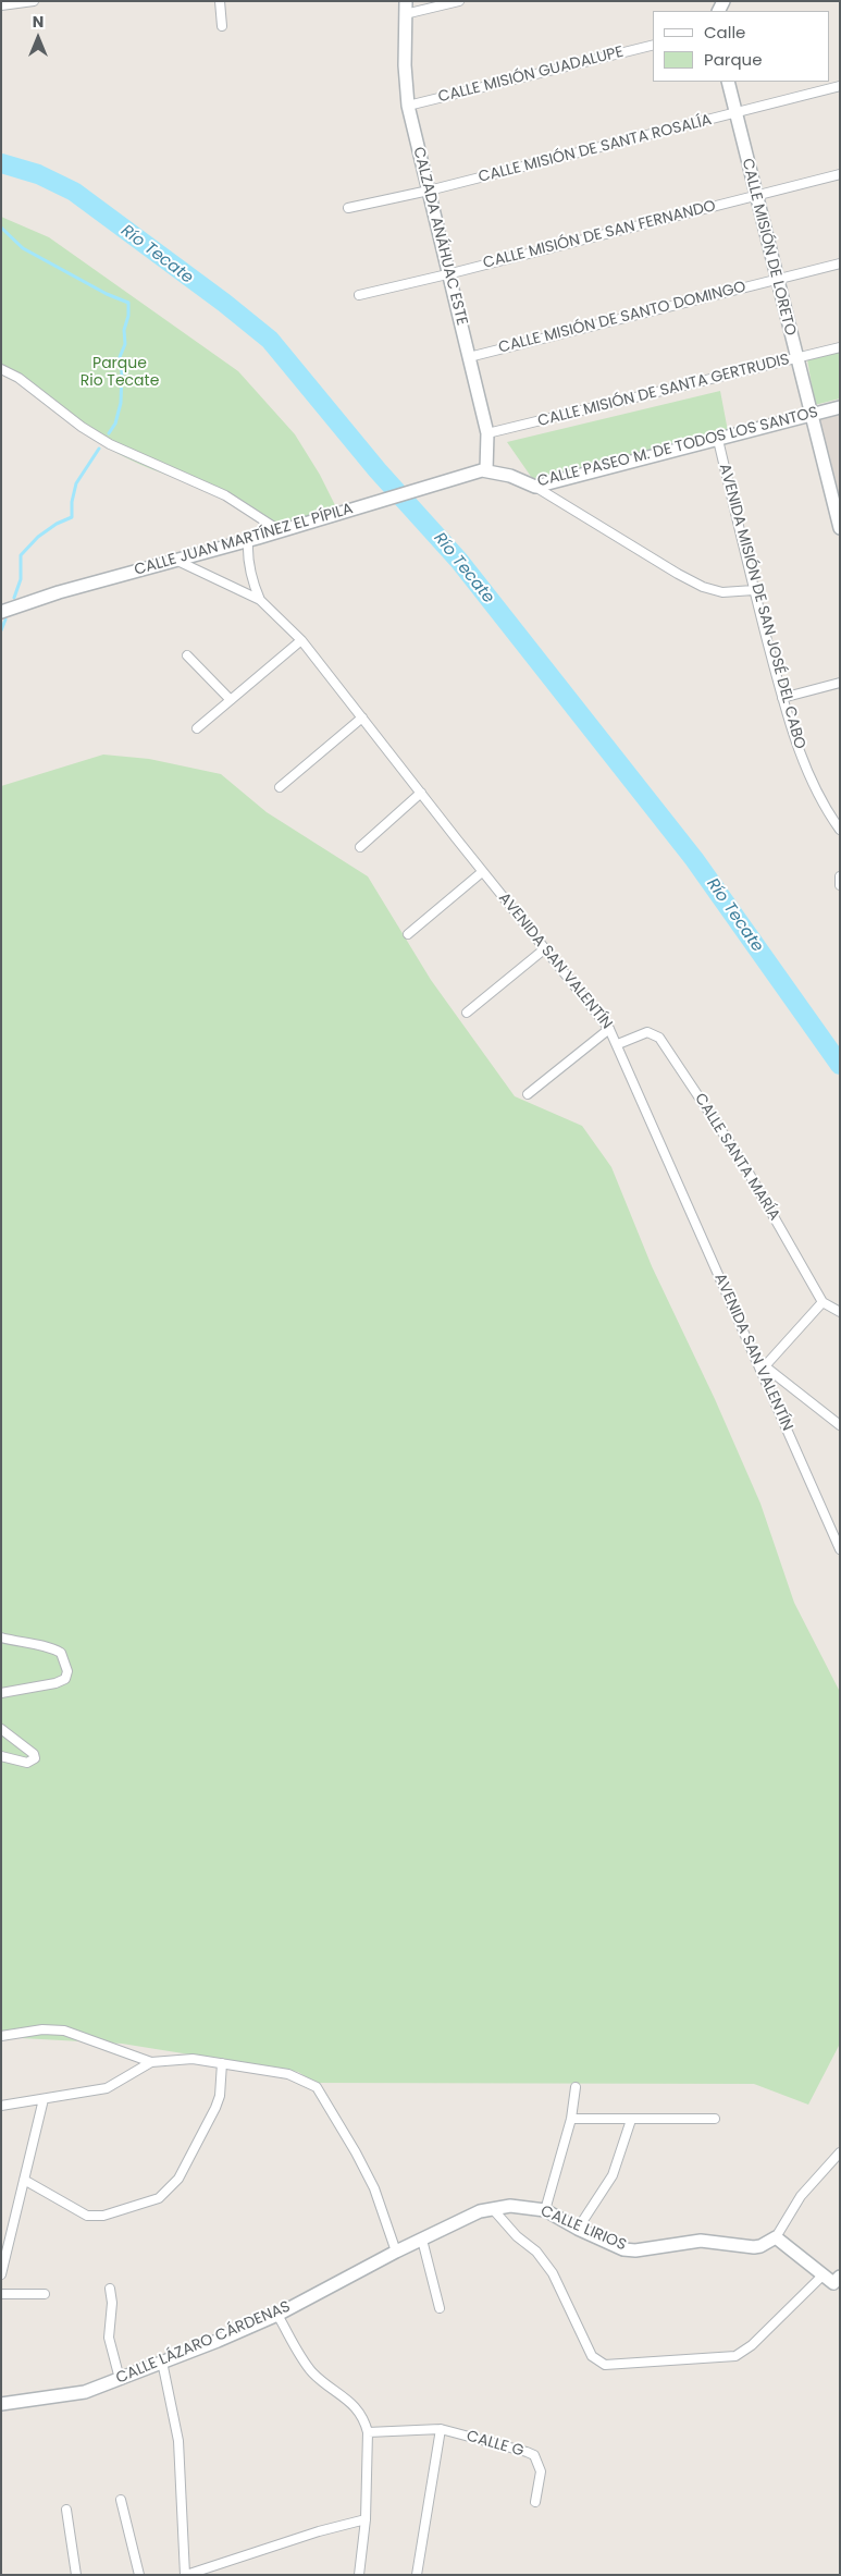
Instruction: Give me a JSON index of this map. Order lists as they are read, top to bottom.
{
  "streets": {
    "street": [
      "CALLE MISIÓN GUADALUPE",
      "CALLE MISIÓN DE SANTA ROSALÍA",
      "CALLE MISIÓN DE SAN FERNANDO",
      "CALZADA ANÁHUAC ESTE",
      "CALLE MISIÓN DE LORETO",
      "CALLE MISIÓN DE SANTO DOMINGO",
      "CALLE MISIÓN DE SANTA GERTRUDIS",
      "CALLE PASEO M. DE TODOS LOS SANTOS",
      "CALLE JUAN MARTÍNEZ EL PÍPILA",
      "AVENIDA MISIÓN DE SAN JOSÉ DEL CABO",
      "AVENIDA SAN VALENTÍN",
      "CALLE SANTA MARÍA",
      "CALLE LIRIOS",
      "CALLE LÁZARO CÁRDENAS",
      "CALLE G"
    ]
  },
  "crossings": [
    ["CALLE MISIÓN GUADALUPE", "CALZADA ANÁHUAC ESTE"],
    ["CALLE MISIÓN DE SANTA ROSALÍA", "CALZADA ANÁHUAC ESTE"],
    ["CALLE MISIÓN DE SANTA ROSALÍA", "CALLE MISIÓN DE LORETO"],
    ["CALLE MISIÓN DE SAN FERNANDO", "CALZADA ANÁHUAC ESTE"],
    ["CALLE MISIÓN DE SAN FERNANDO", "CALLE MISIÓN DE LORETO"],
    ["CALZADA ANÁHUAC ESTE", "CALLE MISIÓN DE SANTO DOMINGO"],
    ["CALZADA ANÁHUAC ESTE", "CALLE MISIÓN DE SANTA GERTRUDIS"],
    ["CALZADA ANÁHUAC ESTE", "CALLE PASEO M. DE TODOS LOS SANTOS"],
    ["CALZADA ANÁHUAC ESTE", "CALLE JUAN MARTÍNEZ EL PÍPILA"],
    ["CALLE MISIÓN DE LORETO", "CALLE MISIÓN DE SANTO DOMINGO"],
    ["CALLE MISIÓN DE LORETO", "CALLE MISIÓN DE SANTA GERTRUDIS"],
    ["CALLE MISIÓN DE LORETO", "CALLE PASEO M. DE TODOS LOS SANTOS"],
    ["CALLE PASEO M. DE TODOS LOS SANTOS", "CALLE JUAN MARTÍNEZ EL PÍPILA"],
    ["CALLE PASEO M. DE TODOS LOS SANTOS", "AVENIDA MISIÓN DE SAN JOSÉ DEL CABO"],
    ["CALLE JUAN MARTÍNEZ EL PÍPILA", "AVENIDA SAN VALENTÍN"],
    ["AVENIDA SAN VALENTÍN", "CALLE SANTA MARÍA"],
    ["CALLE LIRIOS", "CALLE LÁZARO CÁRDENAS"]
  ],
  "water": ["Río Tecate"],
  "parks": ["Parque Rio Tecate"],
  "legend": ["Calle", "Parque"],
  "north": "top"
}
